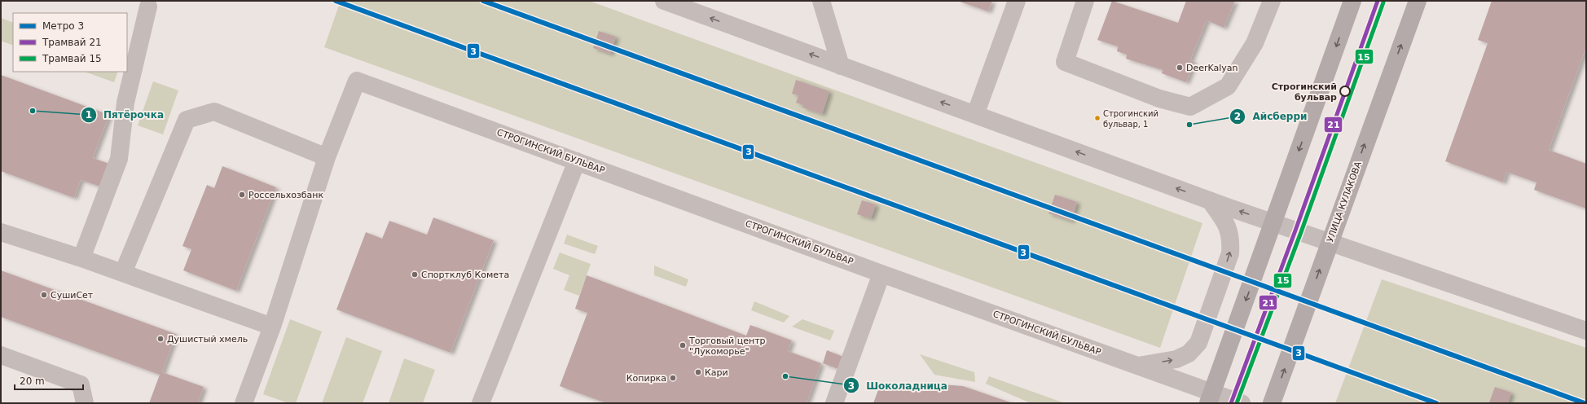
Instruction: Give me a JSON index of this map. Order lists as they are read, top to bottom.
{
  "streets": {
    "main road": ["УЛИЦА КУЛАКОВА"],
    "street": ["СТРОГИНСКИЙ БУЛЬВАР"]
  },
  "places": [
    "DeerKalyan",
    "Строгинский бульвар",
    "Пятёрочка",
    "Строгинский бульвар, 1",
    "Айсберри",
    "Россельхозбанк",
    "Спортклуб Комета",
    "СушиСет",
    "Душистый хмель",
    "Торговый центр \"Лукоморье\"",
    "Кари",
    "Шоколадница",
    "Копирка"
  ],
  "lines": ["metro line 3", "tram line 21", "tram line 15"],
  "legend": ["Метро 3", "Трамвай 21", "Трамвай 15"],
  "scale_bar": "20 m"
}
